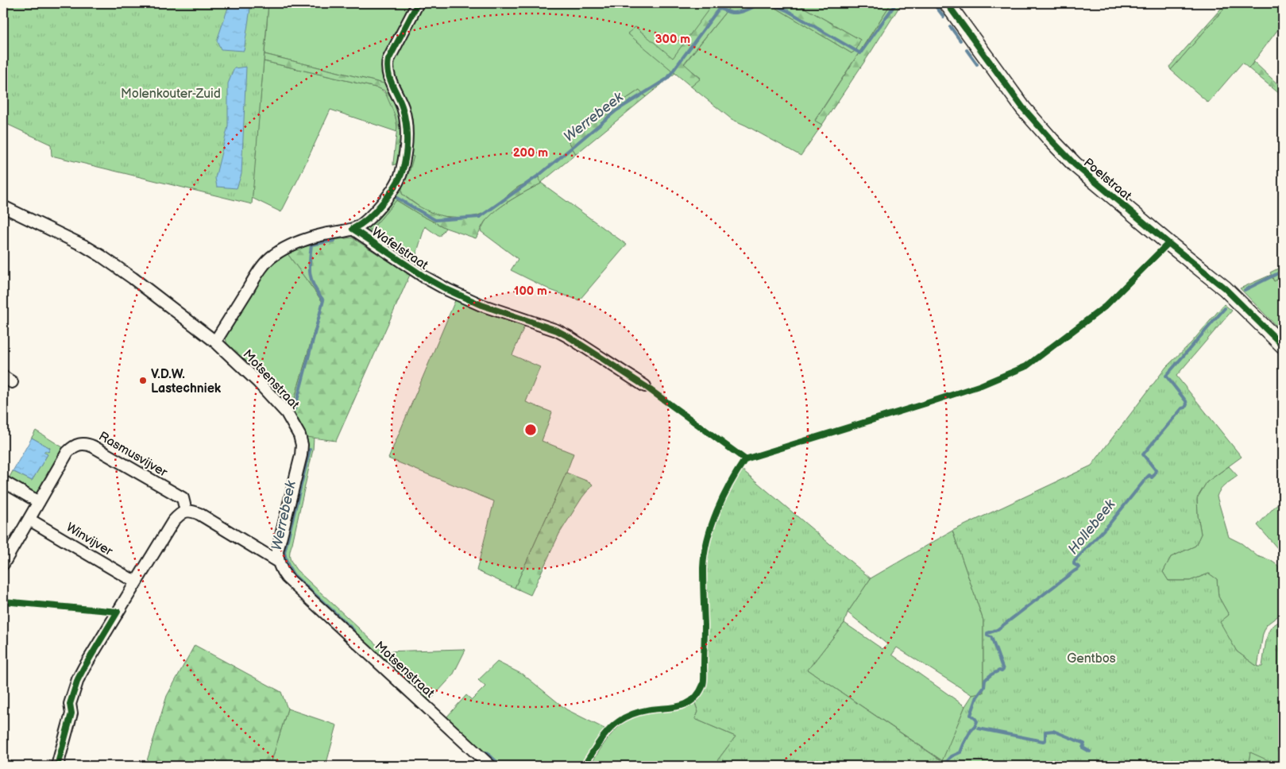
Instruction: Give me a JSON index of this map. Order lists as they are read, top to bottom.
{
  "streets": {
    "street": [
      "Poelstraat",
      "Wafelstraat",
      "Motsenstraat",
      "Rasmusvijver",
      "Winvijver"
    ]
  },
  "crossings": [
    ["Wafelstraat", "Motsenstraat"],
    ["Rasmusvijver", "Winvijver"]
  ],
  "water": ["Werrebeek", "Hollebeek"],
  "parks": ["Molenkouter-Zuid", "Gentbos"],
  "places": ["V.D.W. Lastechniek"],
  "rings": ["300 m", "200 m", "100 m"]
}
